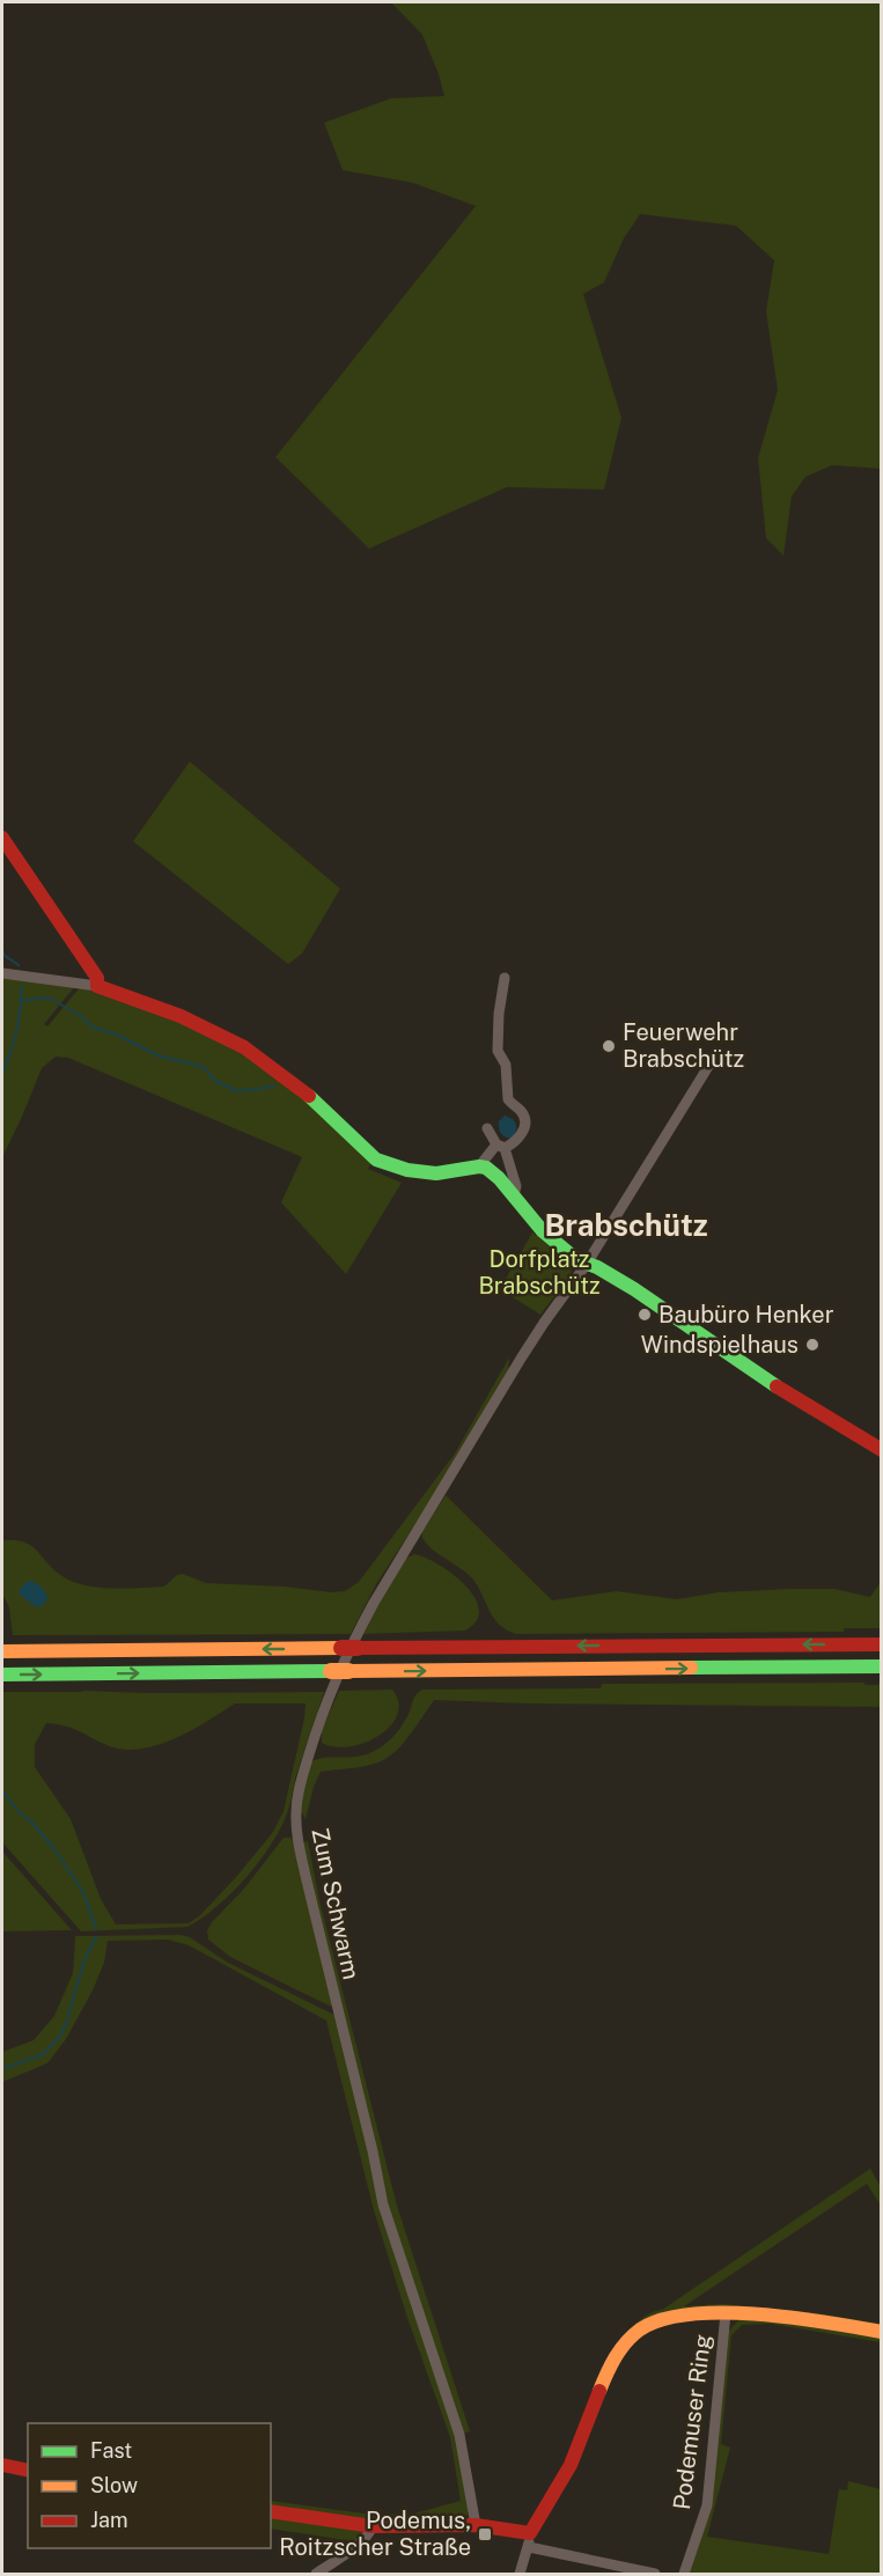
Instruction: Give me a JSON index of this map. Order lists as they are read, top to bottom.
{
  "streets": {
    "street": ["Zum Schwarm", "Podemuser Ring"]
  },
  "districts": ["Brabschütz"],
  "parks": ["Dorfplatz Brabschütz"],
  "places": {
    "other": ["Feuerwehr Brabschütz", "Baubüro Henker", "Windspielhaus"],
    "transit": ["Podemus, Roitzscher Straße"]
  },
  "legend": ["Fast", "Slow", "Jam"]
}
